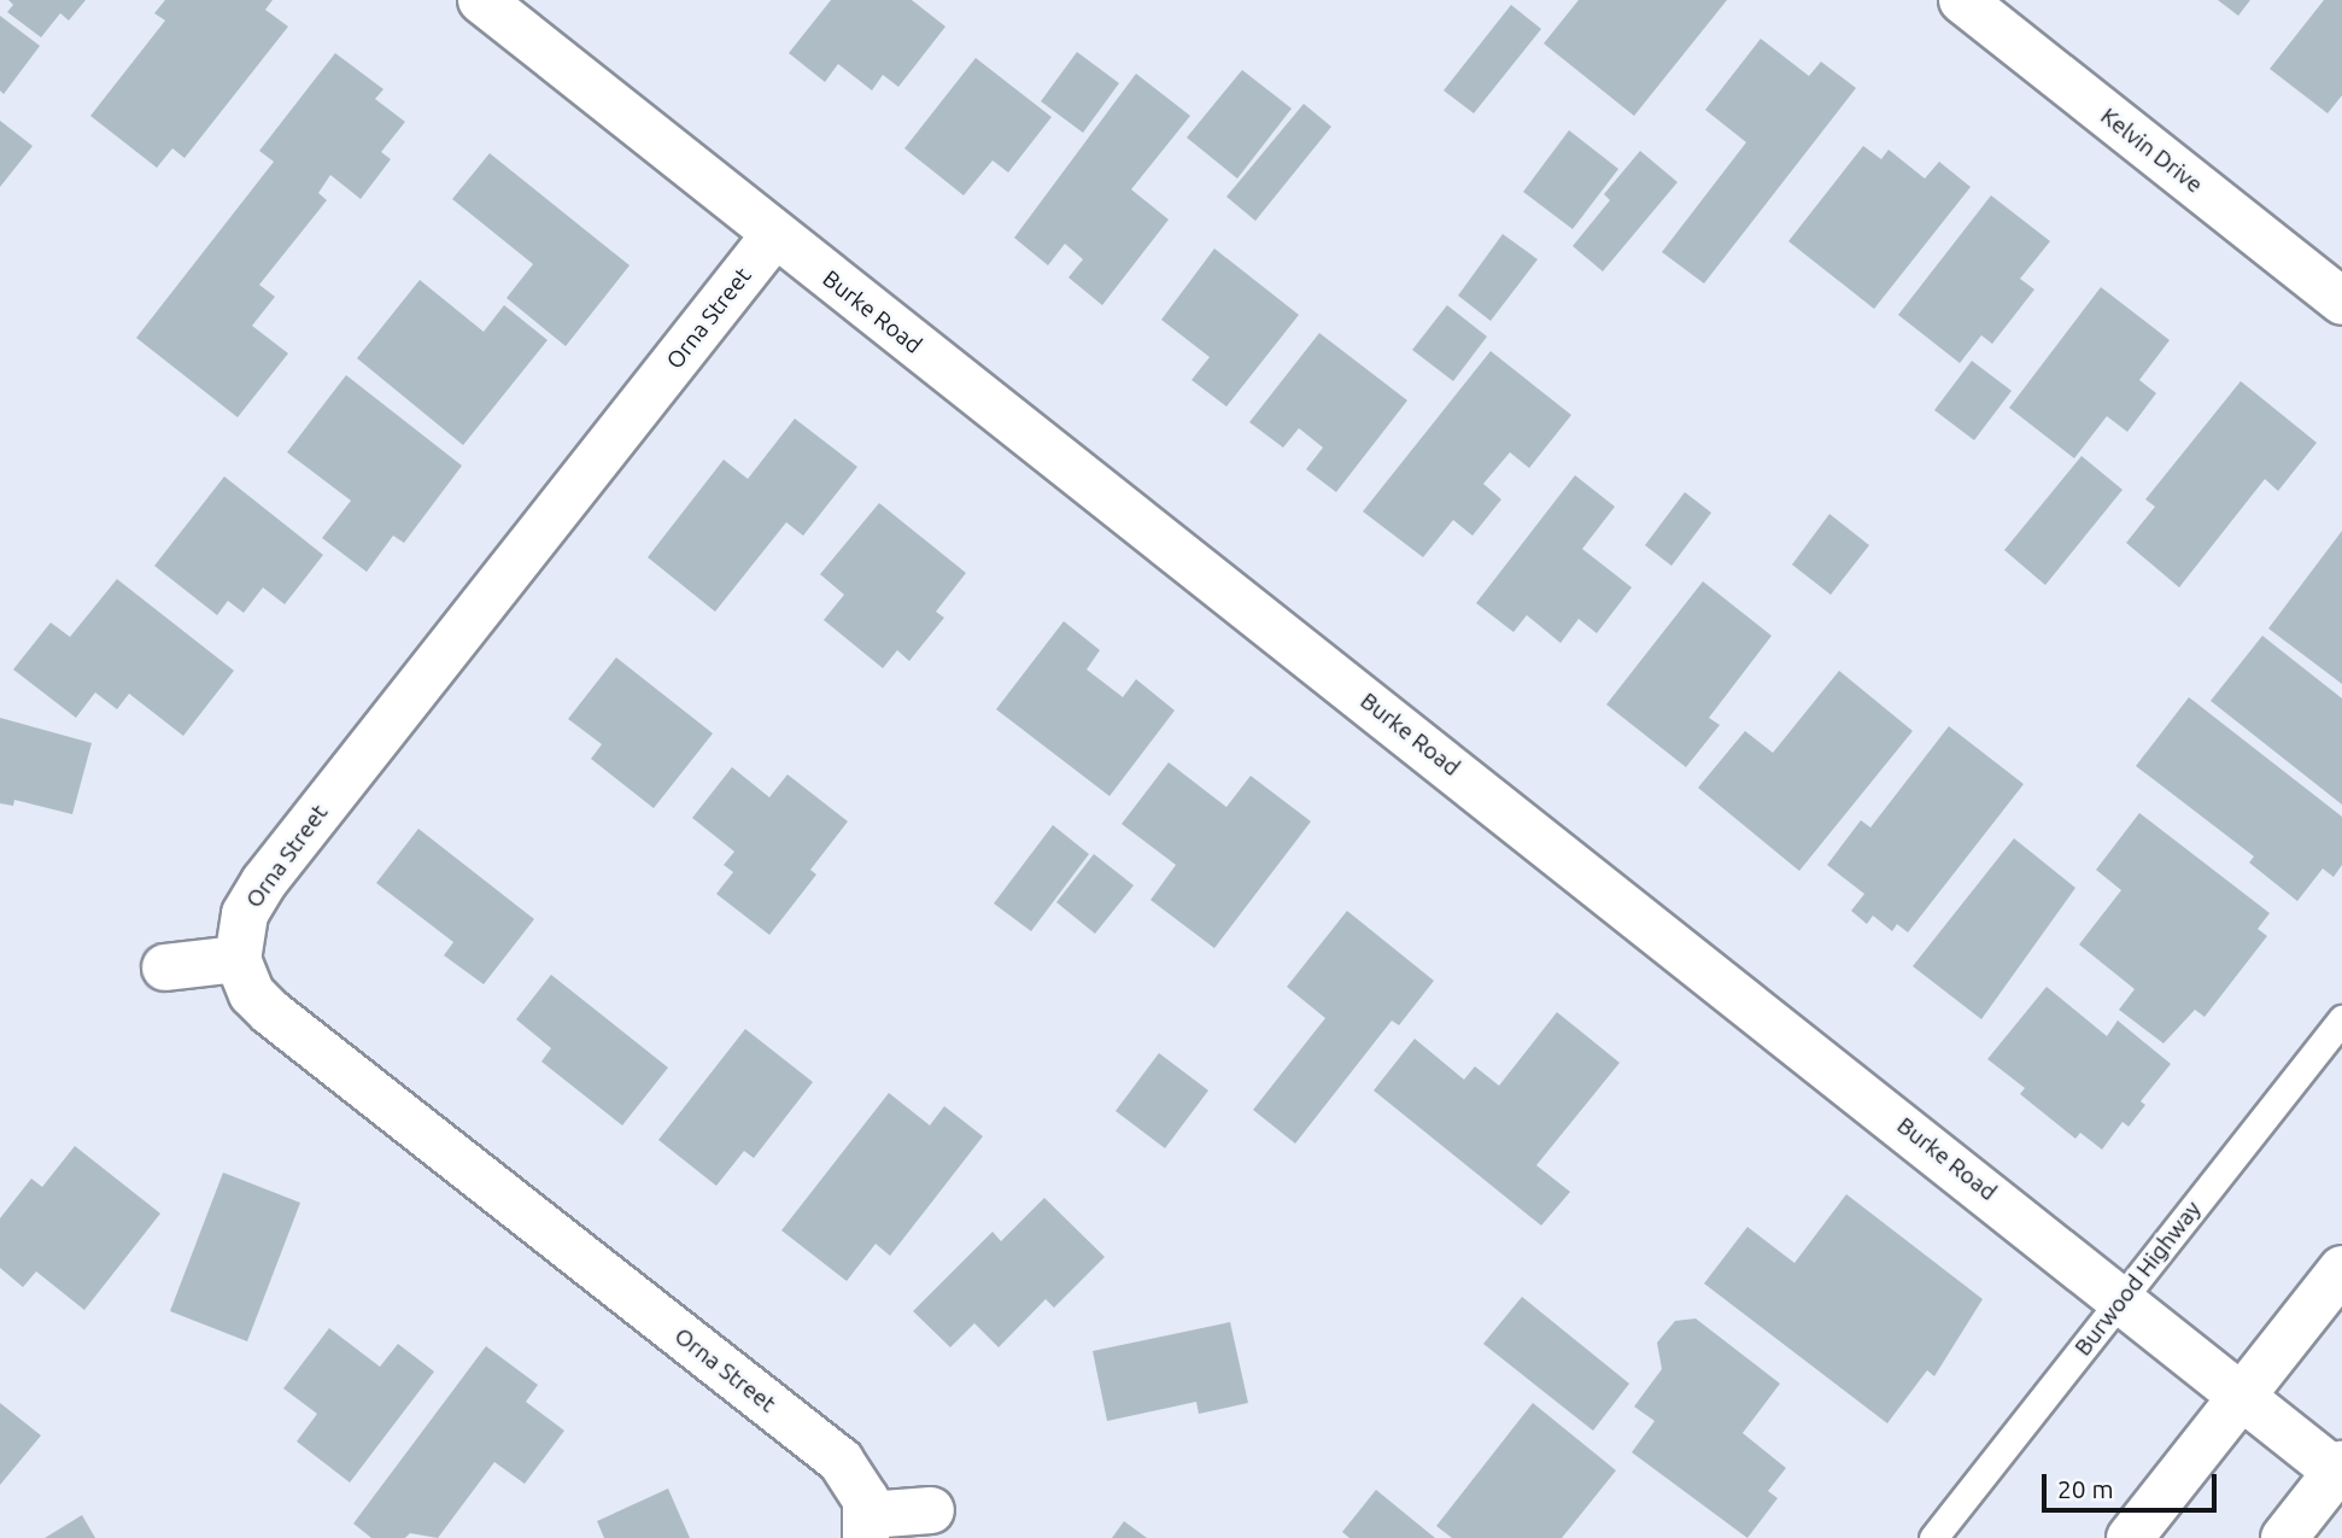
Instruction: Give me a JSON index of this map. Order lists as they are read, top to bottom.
{
  "streets": {
    "main road": ["Kelvin Drive", "Burke Road", "Orna Street"],
    "lane": ["Burwood Highway"]
  },
  "crossings": [
    ["Burke Road", "Orna Street"],
    ["Burke Road", "Burwood Highway"]
  ],
  "scale_bar": "20 m"
}
